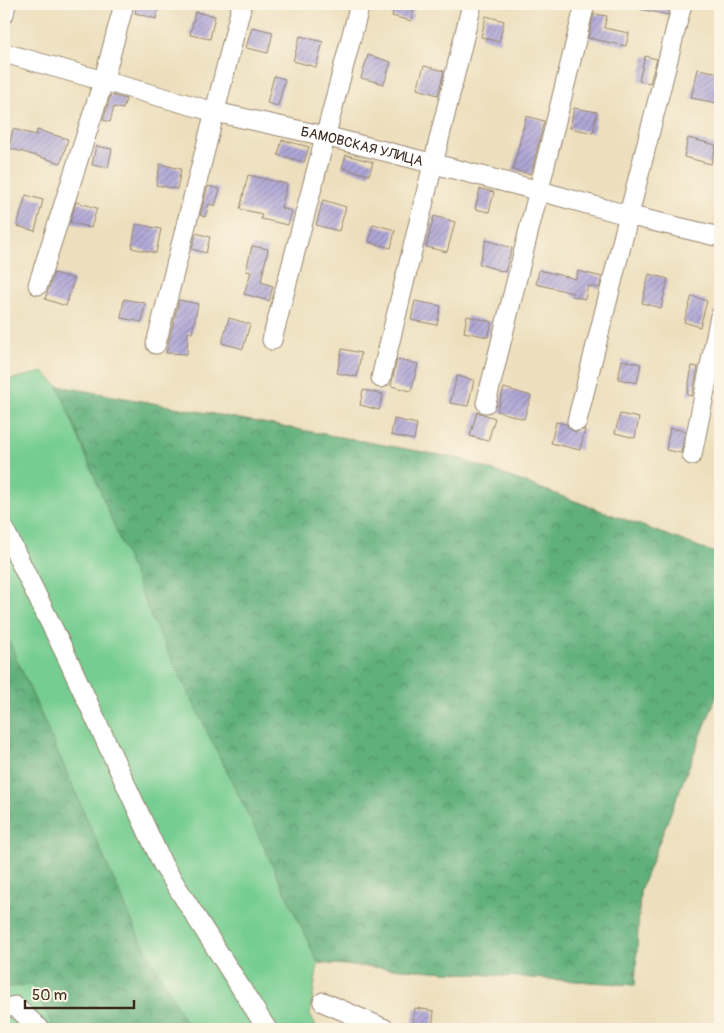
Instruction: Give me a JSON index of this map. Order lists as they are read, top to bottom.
{
  "streets": {
    "street": ["БАМОВСКАЯ УЛИЦА"]
  },
  "scale_bar": "50 m"
}
